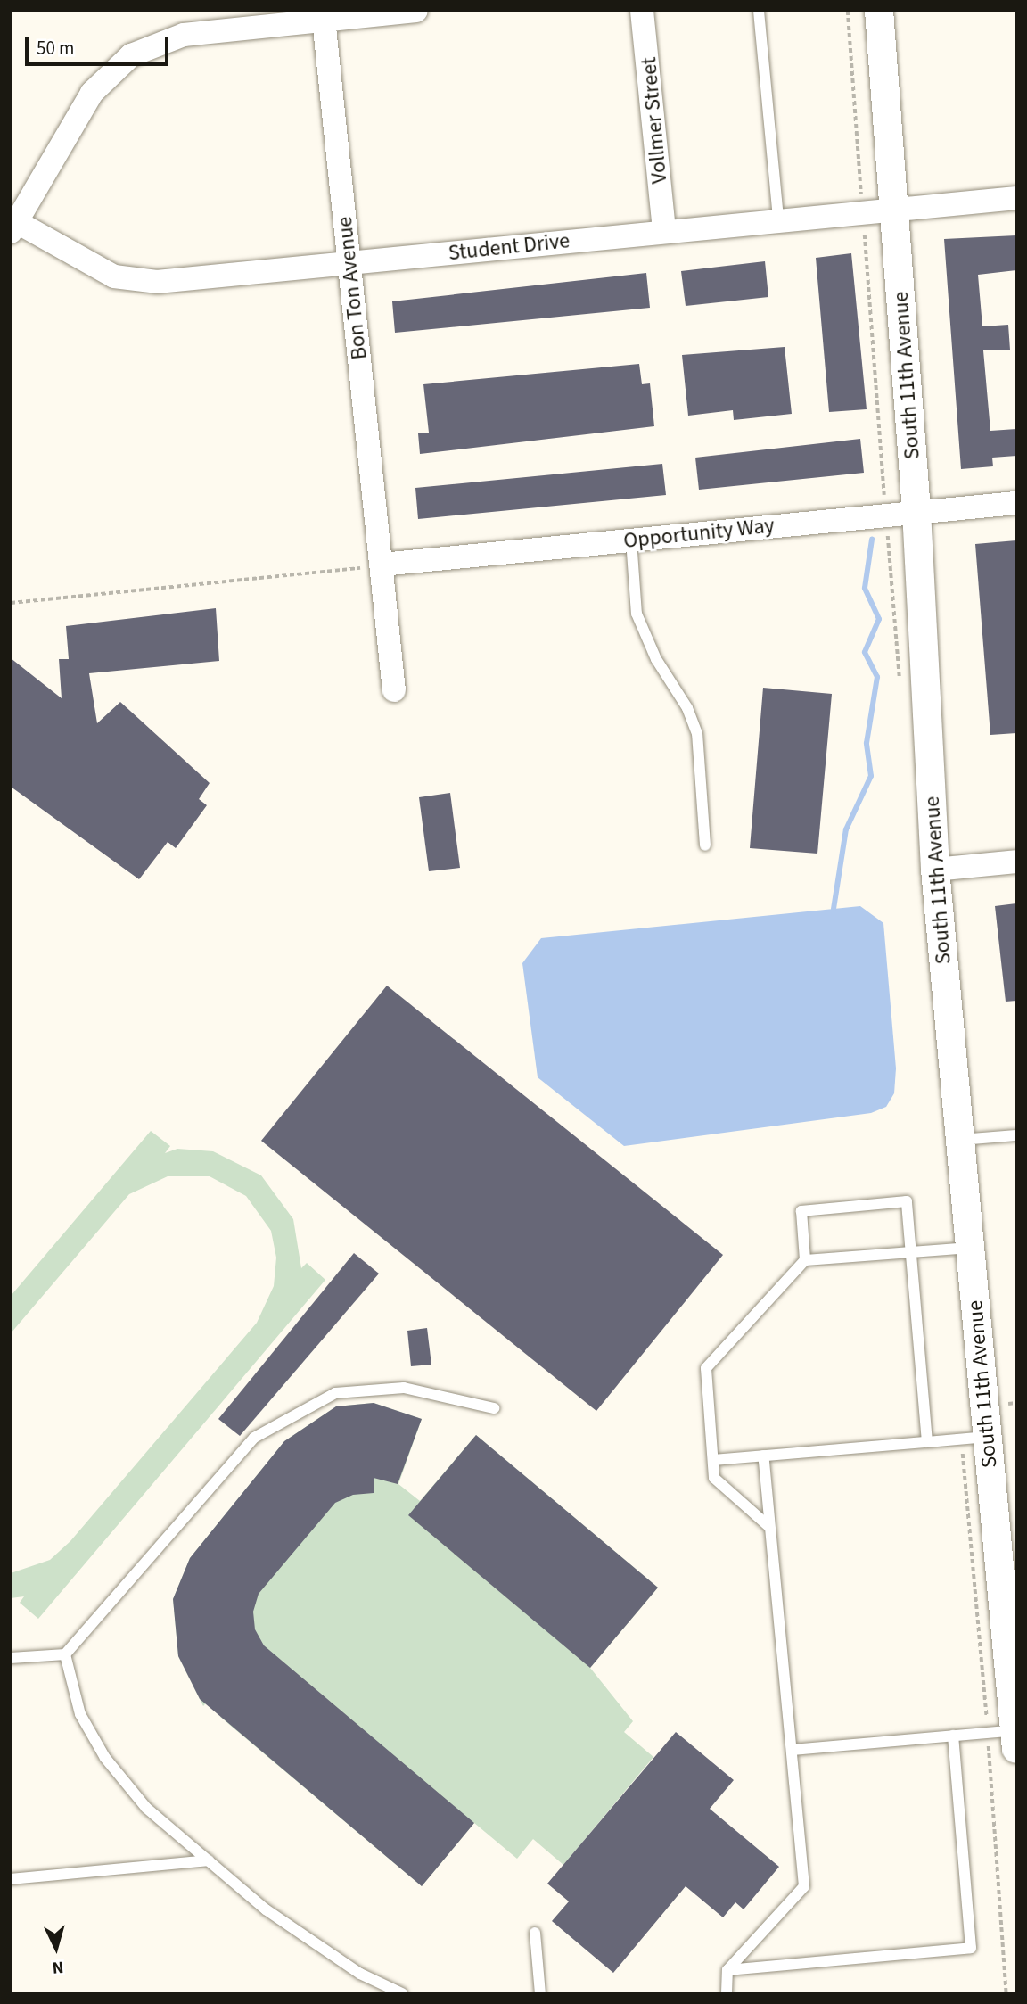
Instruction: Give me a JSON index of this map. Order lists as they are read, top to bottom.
{
  "streets": {
    "street": [
      "Vollmer Street",
      "Student Drive",
      "Bon Ton Avenue",
      "South 11th Avenue",
      "Opportunity Way"
    ]
  },
  "crossings": [
    ["Vollmer Street", "Student Drive"],
    ["Student Drive", "Bon Ton Avenue"],
    ["Student Drive", "South 11th Avenue"],
    ["Bon Ton Avenue", "Opportunity Way"],
    ["South 11th Avenue", "Opportunity Way"]
  ],
  "scale_bar": "50 m",
  "north": "bottom"
}
